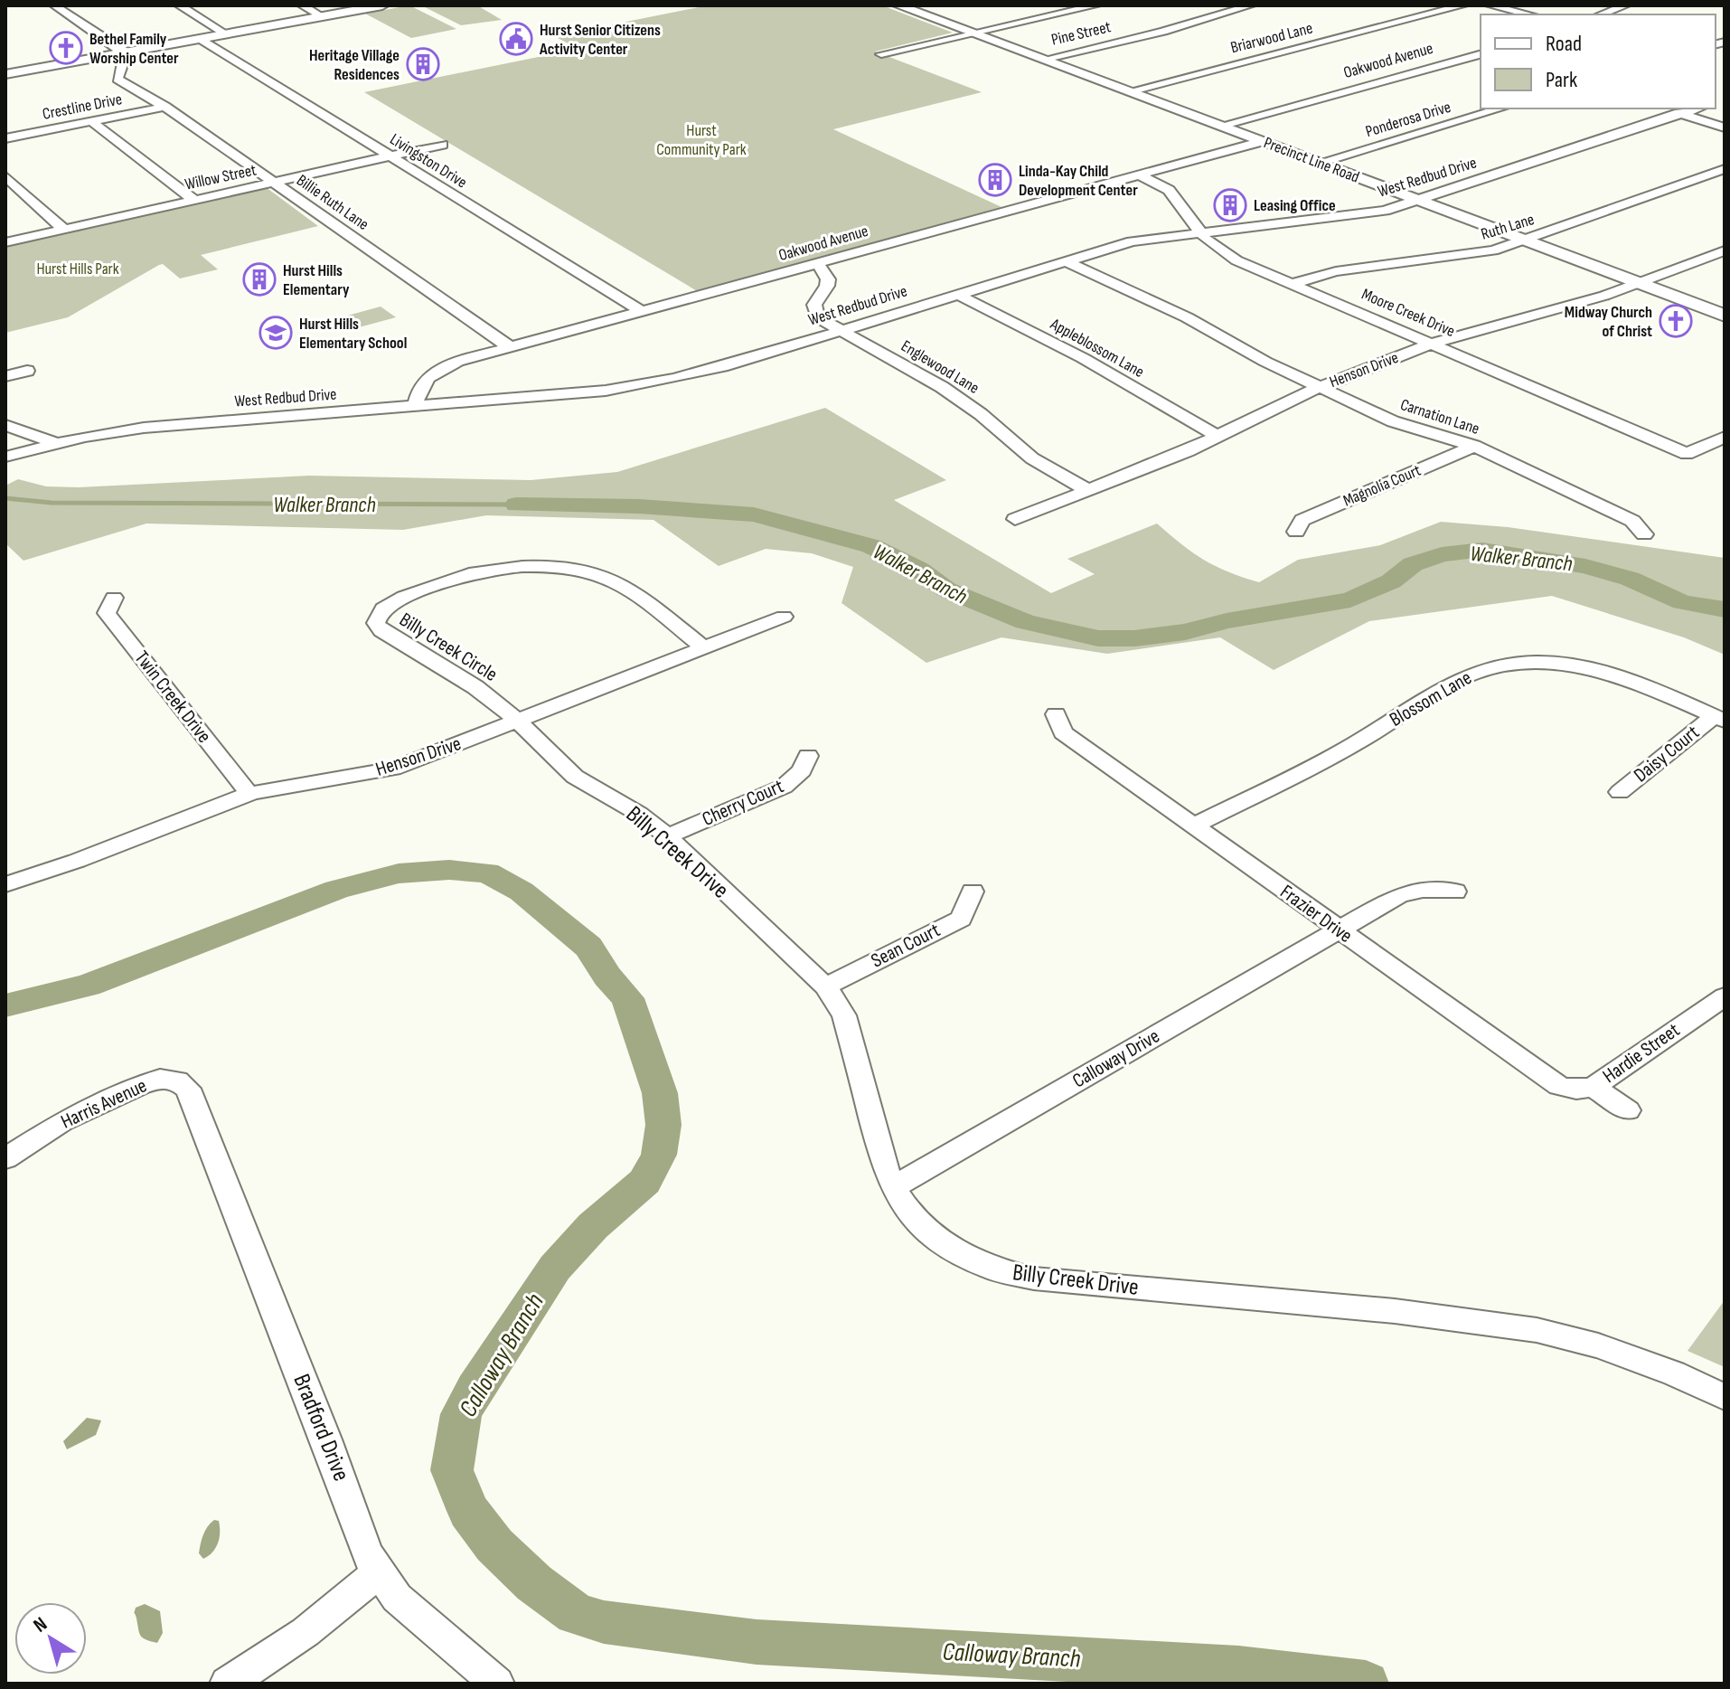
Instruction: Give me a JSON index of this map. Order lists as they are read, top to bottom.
{
  "streets": {
    "main road": ["Precinct Line Road"],
    "street": [
      "Pine Street",
      "Briarwood Lane",
      "Oakwood Avenue",
      "Crestline Drive",
      "Ponderosa Drive",
      "Livingston Drive",
      "Willow Street",
      "West Redbud Drive",
      "Billie Ruth Lane",
      "Ruth Lane",
      "Moore Creek Drive",
      "Appleblossom Lane",
      "Englewood Lane",
      "Henson Drive",
      "Carnation Lane",
      "Magnolia Court",
      "Billy Creek Circle",
      "Twin Creek Drive",
      "Blossom Lane",
      "Daisy Court",
      "Cherry Court",
      "Billy Creek Drive",
      "Frazier Drive",
      "Sean Court",
      "Hardie Street",
      "Calloway Drive",
      "Harris Avenue",
      "Bradford Drive"
    ]
  },
  "crossings": [
    ["Pine Street", "Precinct Line Road"],
    ["Briarwood Lane", "Precinct Line Road"],
    ["Oakwood Avenue", "Precinct Line Road"],
    ["Oakwood Avenue", "Livingston Drive"],
    ["Oakwood Avenue", "West Redbud Drive"],
    ["Oakwood Avenue", "Billie Ruth Lane"],
    ["Oakwood Avenue", "Moore Creek Drive"],
    ["Oakwood Avenue", "Englewood Lane"],
    ["Crestline Drive", "Billie Ruth Lane"],
    ["Ponderosa Drive", "Precinct Line Road"],
    ["Precinct Line Road", "West Redbud Drive"],
    ["Precinct Line Road", "Ruth Lane"],
    ["Precinct Line Road", "Henson Drive"],
    ["Livingston Drive", "Willow Street"],
    ["Willow Street", "Billie Ruth Lane"],
    ["West Redbud Drive", "Moore Creek Drive"],
    ["West Redbud Drive", "Appleblossom Lane"],
    ["West Redbud Drive", "Englewood Lane"],
    ["West Redbud Drive", "Carnation Lane"],
    ["Ruth Lane", "Moore Creek Drive"],
    ["Moore Creek Drive", "Henson Drive"],
    ["Appleblossom Lane", "Henson Drive"],
    ["Englewood Lane", "Henson Drive"],
    ["Henson Drive", "Carnation Lane"],
    ["Henson Drive", "Billy Creek Circle"],
    ["Henson Drive", "Twin Creek Drive"],
    ["Henson Drive", "Billy Creek Drive"],
    ["Carnation Lane", "Magnolia Court"],
    ["Billy Creek Circle", "Billy Creek Drive"],
    ["Blossom Lane", "Daisy Court"],
    ["Blossom Lane", "Frazier Drive"],
    ["Cherry Court", "Billy Creek Drive"],
    ["Billy Creek Drive", "Sean Court"],
    ["Billy Creek Drive", "Calloway Drive"],
    ["Frazier Drive", "Hardie Street"],
    ["Frazier Drive", "Calloway Drive"],
    ["Harris Avenue", "Bradford Drive"]
  ],
  "water": ["Walker Branch", "Calloway Branch"],
  "parks": ["Hurst Community Park", "Hurst Hills Park"],
  "places": {
    "public building": ["Hurst Senior Citizens Activity Center"],
    "church": ["Bethel Family Worship Center", "Midway Church of Christ"],
    "building": [
      "Heritage Village Residences",
      "Linda-Kay Child Development Center",
      "Leasing Office",
      "Hurst Hills Elementary"
    ],
    "school or university": ["Hurst Hills Elementary School"]
  },
  "legend": ["Road", "Park"],
  "north": "top left"
}
